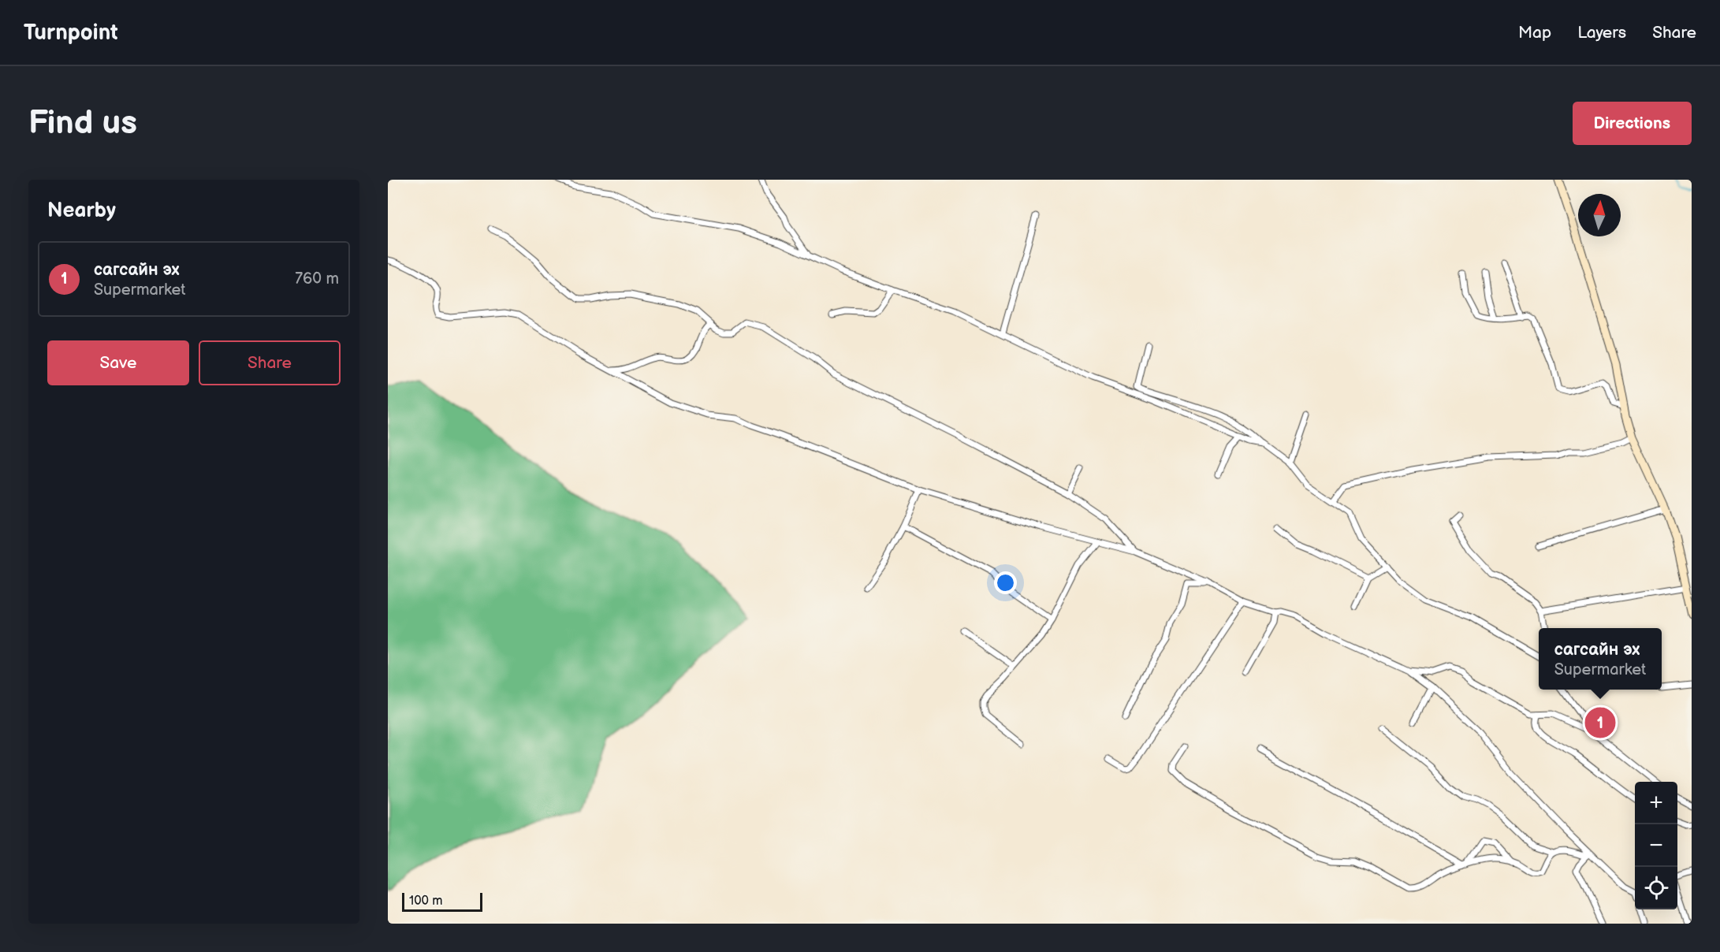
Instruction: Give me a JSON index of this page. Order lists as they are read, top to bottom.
{
  "scale_bar": "100 m",
  "north": "top",
  "page": {
    "header": "Turnpoint",
    "nav": ["Map", "Layers", "Share"],
    "buttons": [
      "Directions",
      ["Save", "Share"]
    ],
    "title": "Find us",
    "heading": "Nearby",
    "list": [
      {
        "mark": "1",
        "name": "сагсайн эх",
        "note": "Supermarket",
        "value": "760 m"
      }
    ],
    "popup": ["сагсайн эх", "Supermarket"],
    "pins": "1",
    "map_buttons": ["+", "−"],
    "scale": "100 m"
  }
}
